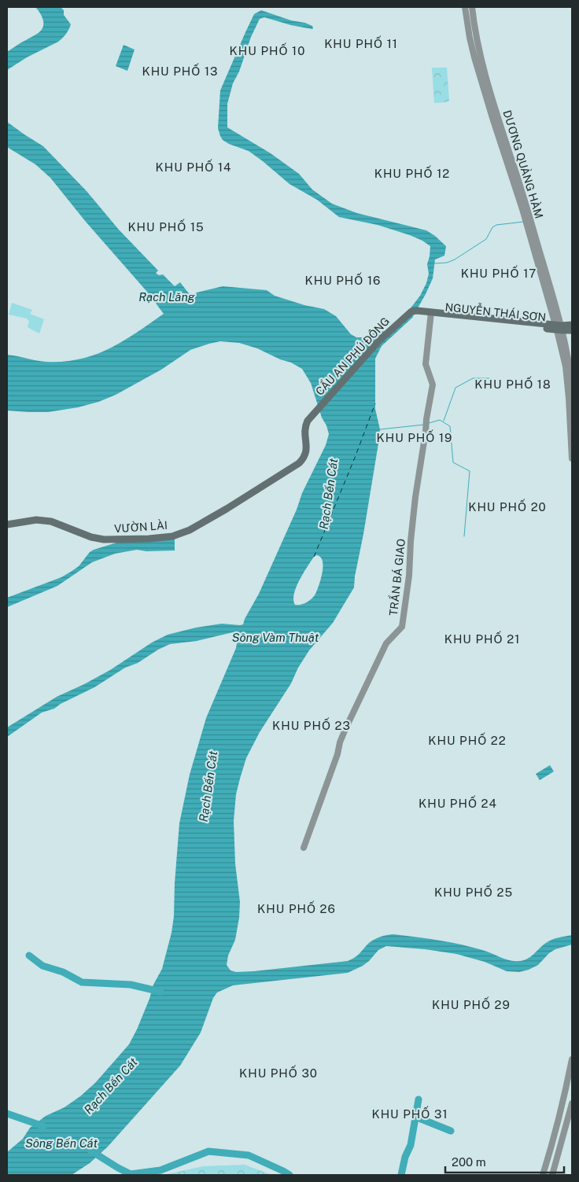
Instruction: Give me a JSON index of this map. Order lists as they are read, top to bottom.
{
  "streets": {
    "main road": ["NGUYỄN THÁI SƠN", "CẦU AN PHÚ ĐÔNG", "VƯỜN LÀI"],
    "street": ["DƯƠNG QUẢNG HÀM", "TRẦN BÁ GIAO"]
  },
  "crossings": [
    ["DƯƠNG QUẢNG HÀM", "NGUYỄN THÁI SƠN"],
    ["NGUYỄN THÁI SƠN", "CẦU AN PHÚ ĐÔNG"],
    ["NGUYỄN THÁI SƠN", "TRẦN BÁ GIAO"],
    ["CẦU AN PHÚ ĐÔNG", "VƯỜN LÀI"]
  ],
  "districts": [
    "KHU PHỐ 11",
    "KHU PHỐ 10",
    "KHU PHỐ 13",
    "KHU PHỐ 14",
    "KHU PHỐ 12",
    "KHU PHỐ 15",
    "KHU PHỐ 17",
    "KHU PHỐ 16",
    "KHU PHỐ 18",
    "KHU PHỐ 19",
    "KHU PHỐ 20",
    "KHU PHỐ 21",
    "KHU PHỐ 23",
    "KHU PHỐ 22",
    "KHU PHỐ 24",
    "KHU PHỐ 25",
    "KHU PHỐ 26",
    "KHU PHỐ 29",
    "KHU PHỐ 30",
    "KHU PHỐ 31"
  ],
  "water": [
    "Rạch Lăng",
    "Rạch Bến Cát",
    "Sông Vàm Thuật",
    "Sông Bến Cát"
  ],
  "scale_bar": "200 m"
}
